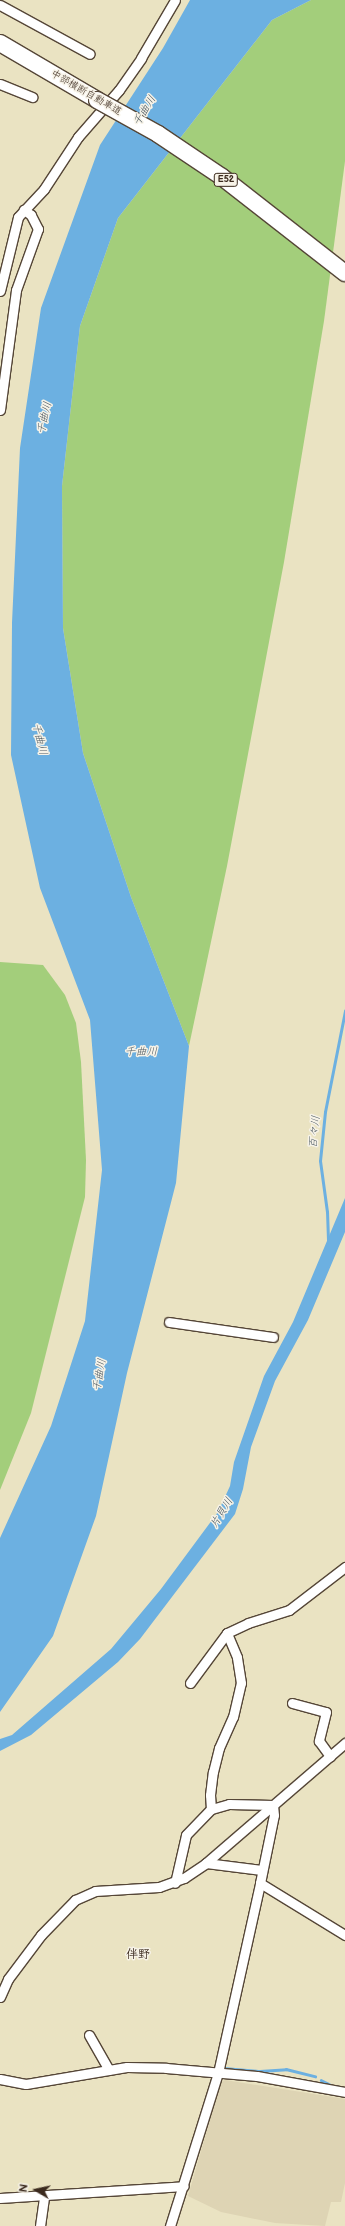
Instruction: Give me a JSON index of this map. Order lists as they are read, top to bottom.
{
  "streets": {
    "highway": ["中部横断自動車道", "E52"]
  },
  "districts": ["伴野"],
  "water": ["千曲川", "百々川", "片貝川"],
  "north": "left"
}
